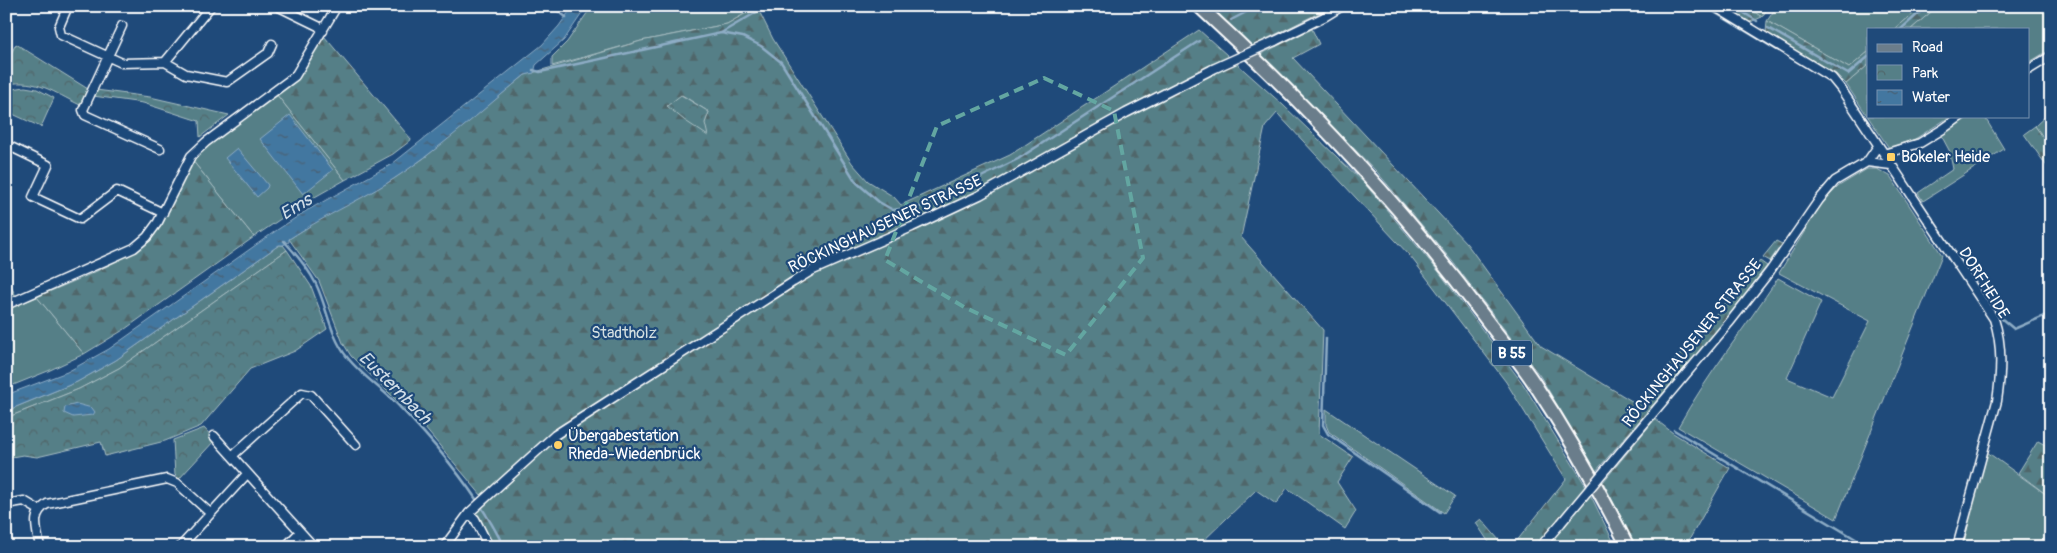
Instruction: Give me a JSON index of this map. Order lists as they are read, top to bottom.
{
  "streets": {
    "main road": ["B 55"],
    "street": ["RÖCKINGHAUSENER STRASSE", "DORFHEIDE"]
  },
  "water": ["Ems", "Eusternbach"],
  "parks": ["Stadtholz"],
  "places": {
    "transit": ["Bokeler Heide"],
    "other": ["Übergabestation Rheda-Wiedenbrück"]
  },
  "legend": ["Road", "Park", "Water"]
}
